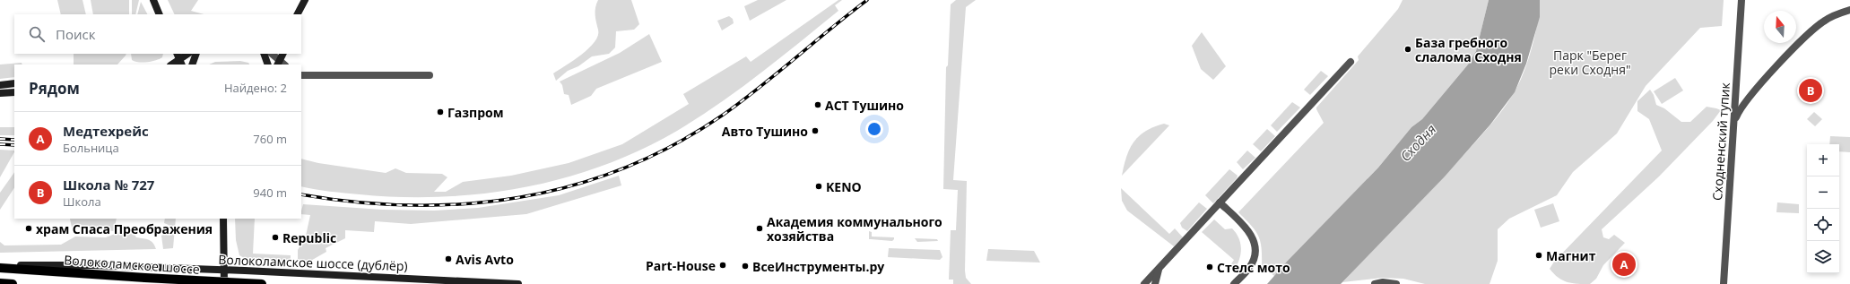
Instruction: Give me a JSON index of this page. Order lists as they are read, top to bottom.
{
  "streets": {
    "main road": ["Волоколамское шоссе (дублёр)", "Волоколамское шоссе"],
    "street": ["Сходненский тупик"]
  },
  "crossings": [
    ["Волоколамское шоссе (дублёр)", "Волоколамское шоссе"]
  ],
  "water": ["Сходня"],
  "parks": ["Парк \"Берег реки Сходня\""],
  "places": [
    "База гребного слалома Сходня",
    "АСТ Тушино",
    "Газпром",
    "Авто Тушино",
    "KENO",
    "храм Спаса Преображения",
    "Академия коммунального хозяйства",
    "Republic",
    "Магнит",
    "Avis Avto",
    "Part-House",
    "ВсеИнструменты.ру",
    "Стелс мото"
  ],
  "north": "top",
  "page": {
    "search": "Поиск",
    "heading": ["Рядом", "Найдено: 2"],
    "pins": ["B", "A"],
    "list": [
      {
        "mark": "A",
        "name": "Медтехрейс",
        "note": "Больница",
        "value": "760 m"
      },
      {
        "mark": "B",
        "name": "Школа № 727",
        "note": "Школа",
        "value": "940 m"
      }
    ],
    "map_buttons": ["+", "−"]
  }
}
